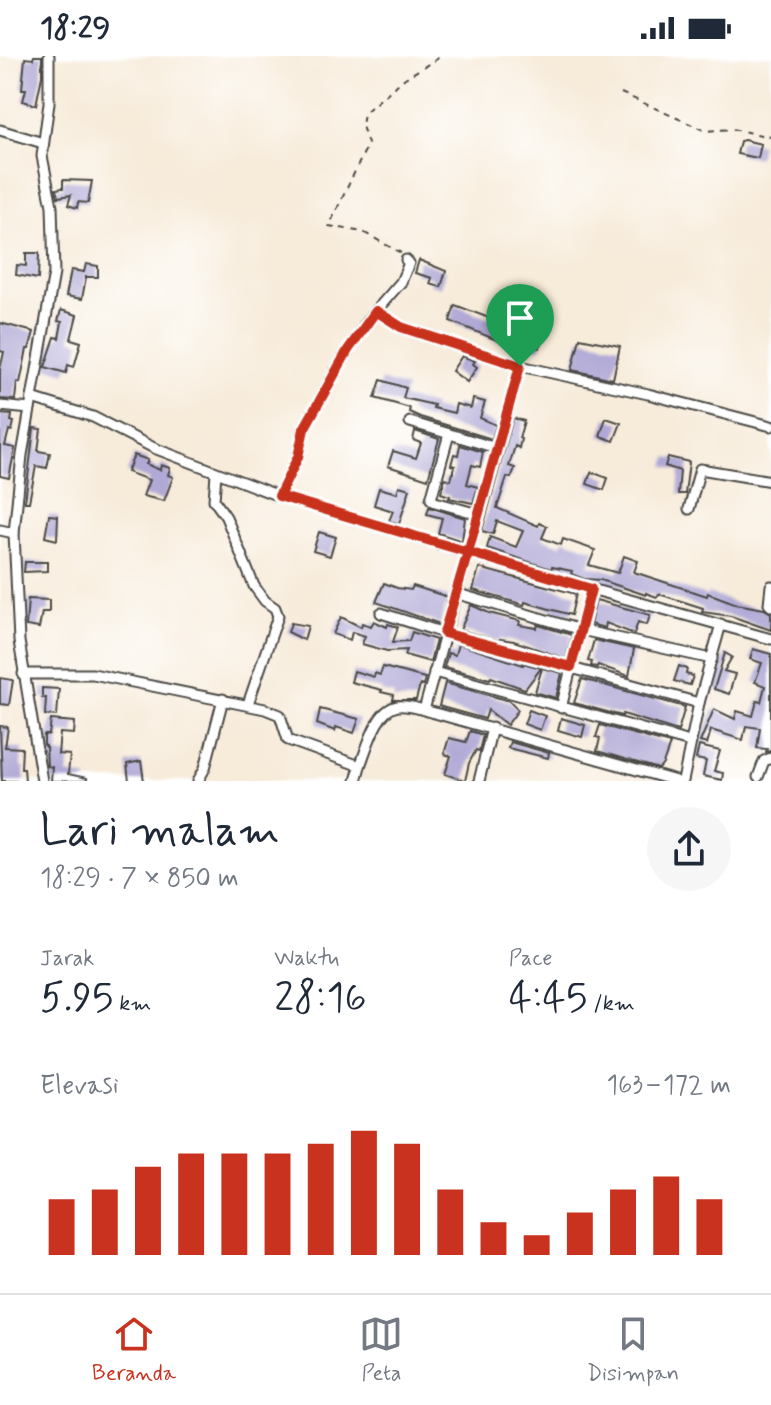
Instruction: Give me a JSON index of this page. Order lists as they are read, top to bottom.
{
  "page": {
    "status": "18:29",
    "heading": ["Lari malam", "18:29 · 7 × 850 m"],
    "stats": [
      ["Jarak", "5.95 km"],
      ["Waktu", "28:16"],
      ["Pace", "4:45 /km"]
    ],
    "chart": ["Elevasi", "163–172 m"],
    "tabs": ["Beranda", "Peta", "Disimpan"]
  }
}
